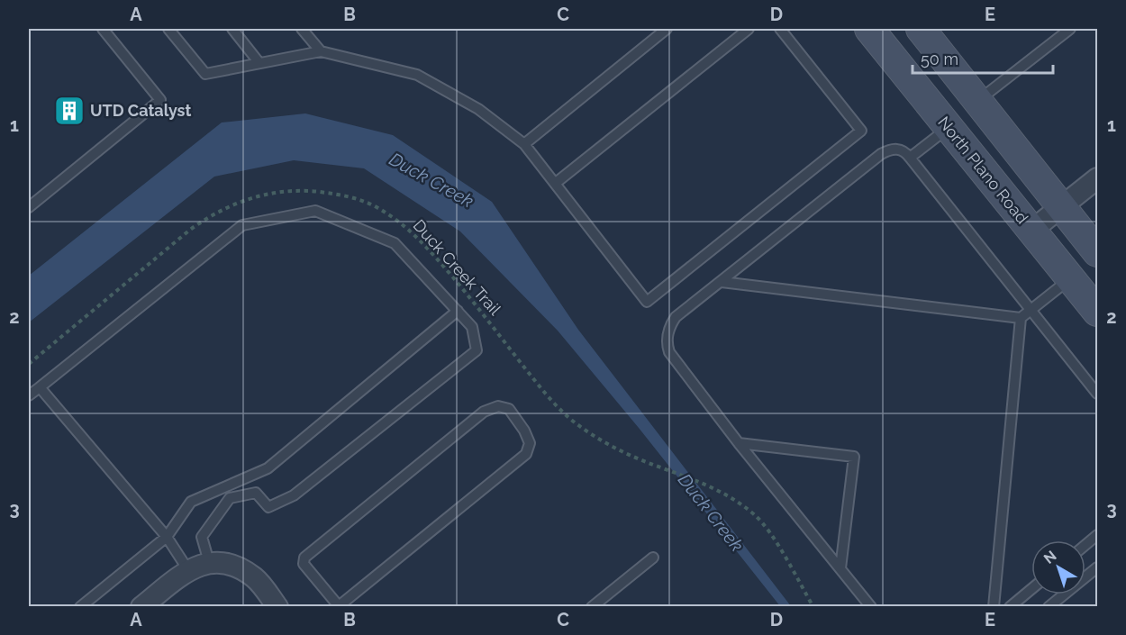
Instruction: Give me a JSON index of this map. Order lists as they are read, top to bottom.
{
  "streets": {
    "main road": ["North Plano Road"],
    "path": ["Duck Creek Trail"]
  },
  "water": ["Duck Creek"],
  "places": {
    "building": ["UTD Catalyst"]
  },
  "scale_bar": "50 m",
  "north": "top left",
  "grid": {
    "columns": [
      "A",
      "B",
      "C",
      "D",
      "E"
    ],
    "rows": ["1", "2", "3"]
  }
}
